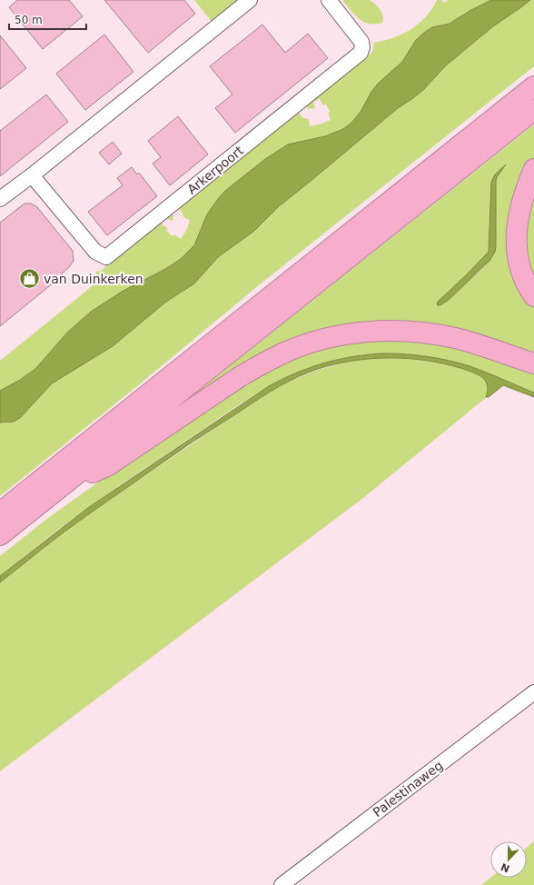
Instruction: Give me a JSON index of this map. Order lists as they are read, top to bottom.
{
  "streets": {
    "street": ["Arkerpoort", "Palestinaweg"]
  },
  "places": {
    "shop": ["van Duinkerken"]
  },
  "scale_bar": "50 m",
  "north": "bottom"
}
